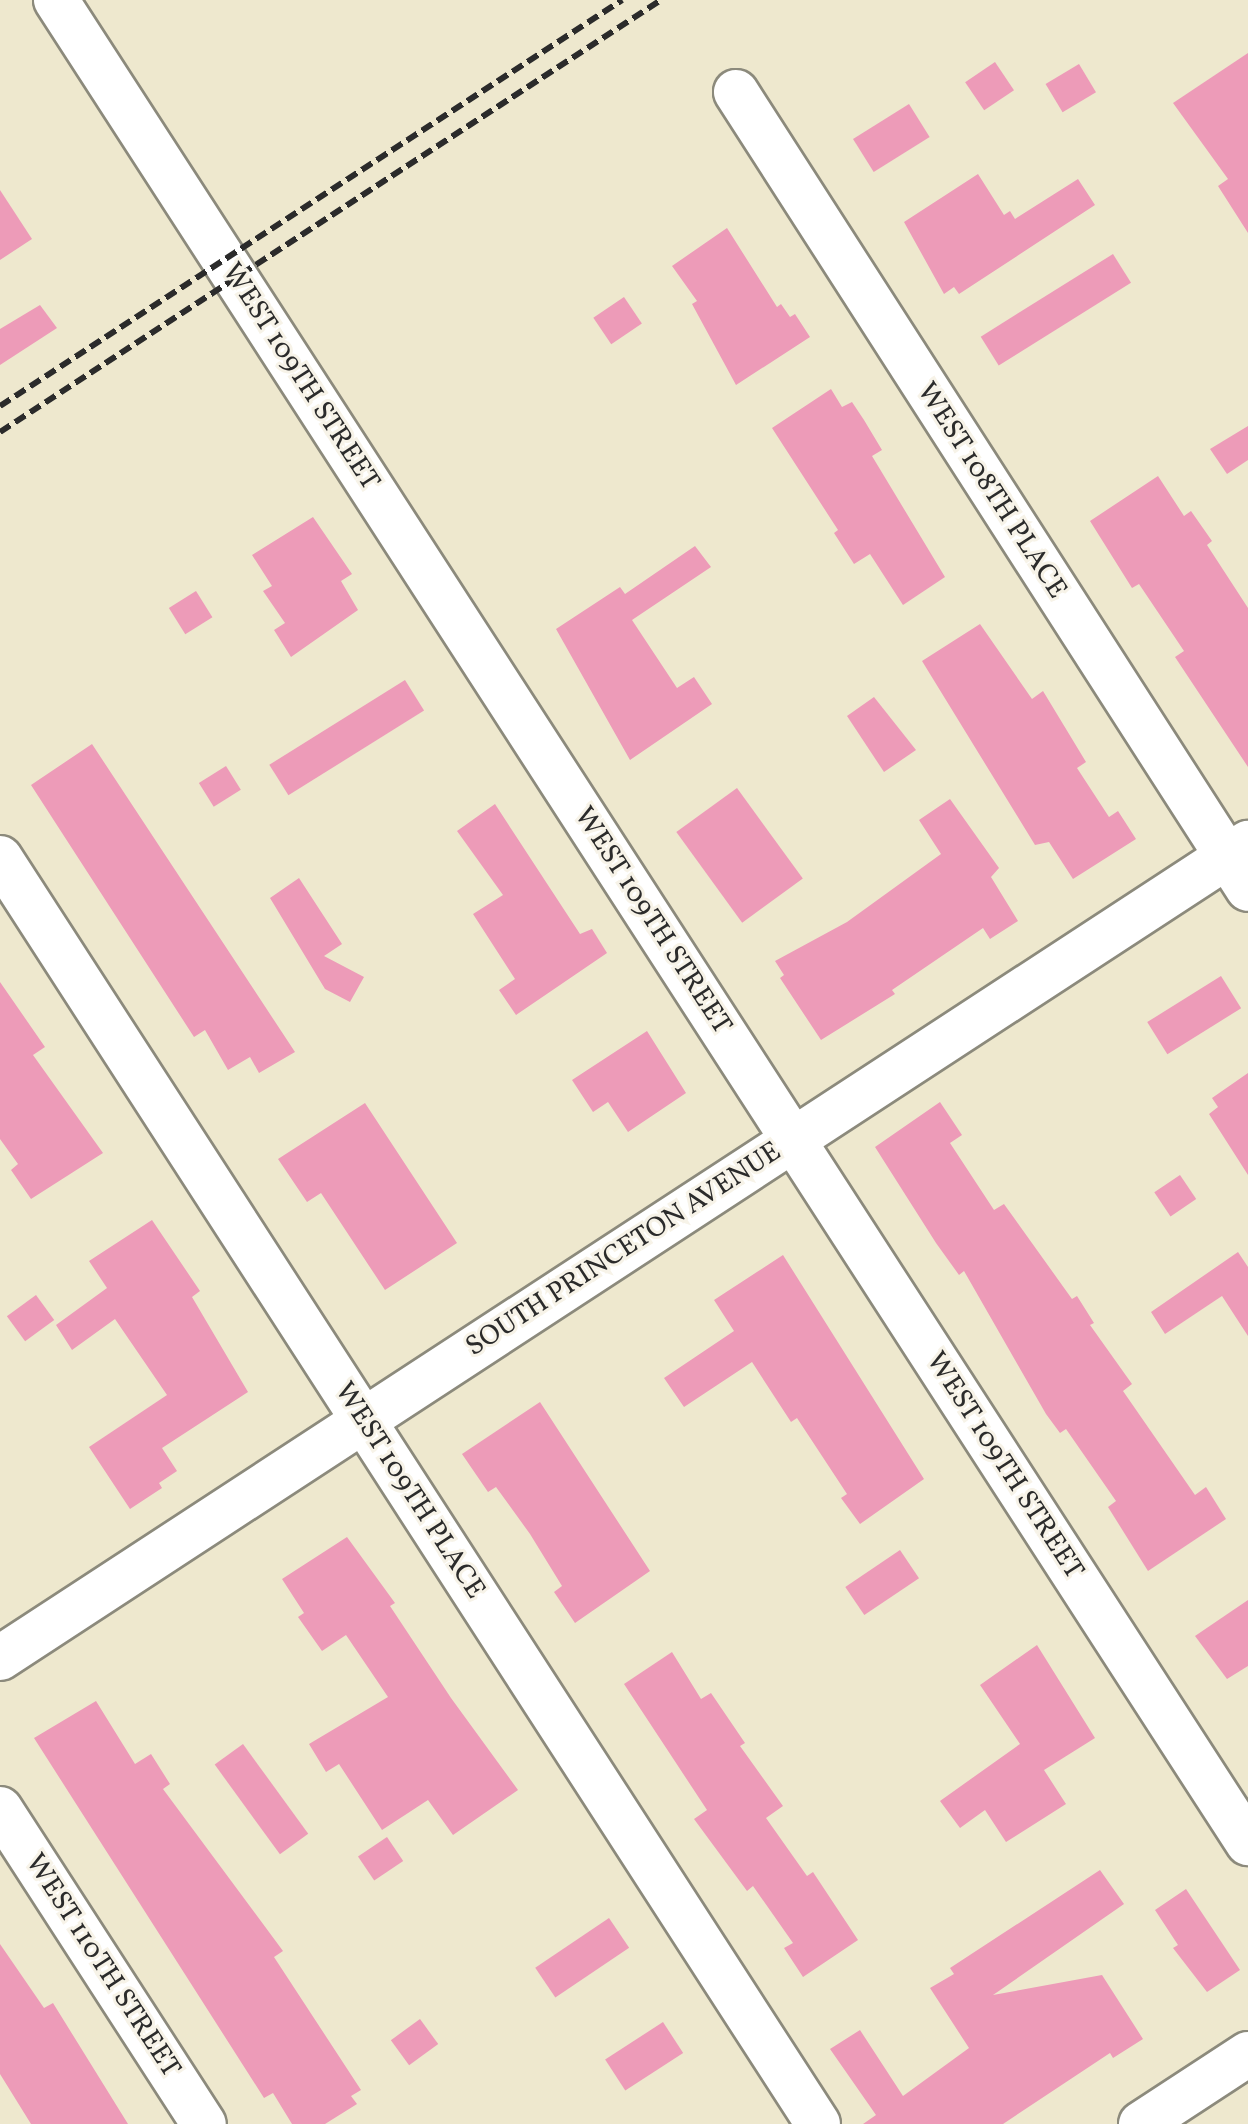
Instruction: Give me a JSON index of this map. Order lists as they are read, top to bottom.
{
  "streets": {
    "street": [
      "WEST 109TH STREET",
      "WEST 108TH PLACE",
      "SOUTH PRINCETON AVENUE",
      "WEST 109TH PLACE",
      "WEST 110TH STREET"
    ]
  },
  "crossings": [
    ["WEST 109TH STREET", "SOUTH PRINCETON AVENUE"],
    ["WEST 108TH PLACE", "SOUTH PRINCETON AVENUE"],
    ["SOUTH PRINCETON AVENUE", "WEST 109TH PLACE"]
  ]
}
